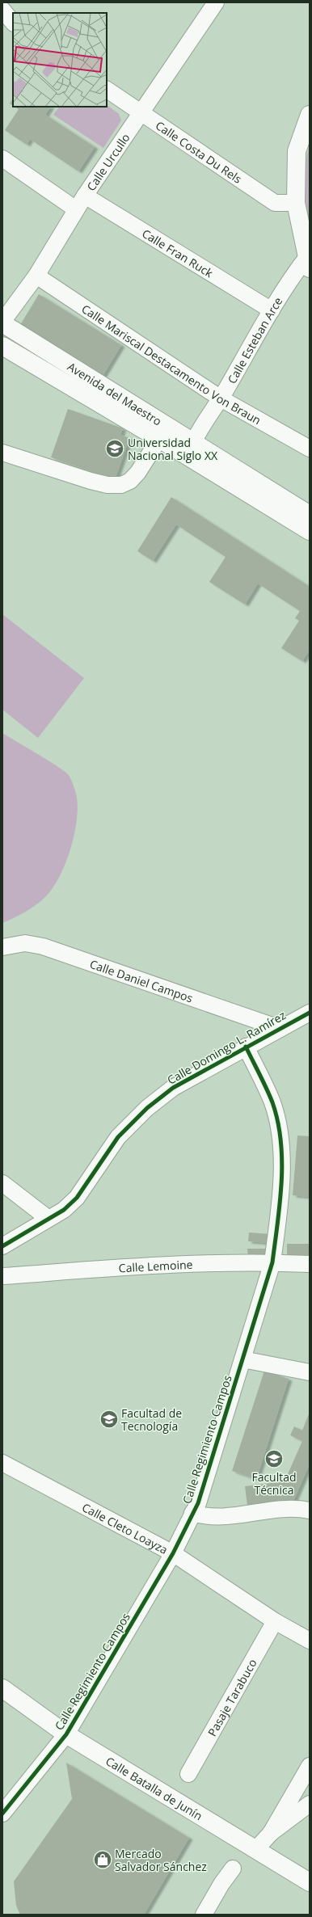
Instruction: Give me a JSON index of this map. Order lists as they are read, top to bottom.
{
  "streets": {
    "main road": ["Avenida del Maestro", "Calle Batalla de Junín"],
    "street": [
      "Calle Costa Du Rels",
      "Calle Urcullo",
      "Calle Fran Ruck",
      "Calle Esteban Arce",
      "Calle Mariscal Destacamento Von Braun",
      "Calle Daniel Campos",
      "Calle Domingo L. Ramírez",
      "Calle Lemoine",
      "Calle Regimiento Campos",
      "Calle Cleto Loayza",
      "Pasaje Tarabuco"
    ]
  },
  "crossings": [
    ["Calle Costa Du Rels", "Calle Urcullo"],
    ["Calle Urcullo", "Calle Fran Ruck"],
    ["Calle Urcullo", "Calle Mariscal Destacamento Von Braun"],
    ["Calle Urcullo", "Avenida del Maestro"],
    ["Calle Fran Ruck", "Calle Esteban Arce"],
    ["Calle Esteban Arce", "Calle Mariscal Destacamento Von Braun"],
    ["Calle Esteban Arce", "Avenida del Maestro"],
    ["Calle Daniel Campos", "Calle Domingo L. Ramírez"],
    ["Calle Domingo L. Ramírez", "Calle Regimiento Campos"],
    ["Calle Lemoine", "Calle Regimiento Campos"],
    ["Calle Regimiento Campos", "Calle Cleto Loayza"],
    ["Calle Regimiento Campos", "Calle Batalla de Junín"],
    ["Calle Cleto Loayza", "Pasaje Tarabuco"]
  ],
  "places": {
    "school or university": ["Universidad Nacional Siglo XX", "Facultad de Tecnología", "Facultad Técnica"],
    "shop": ["Mercado Salvador Sánchez"]
  }
}
